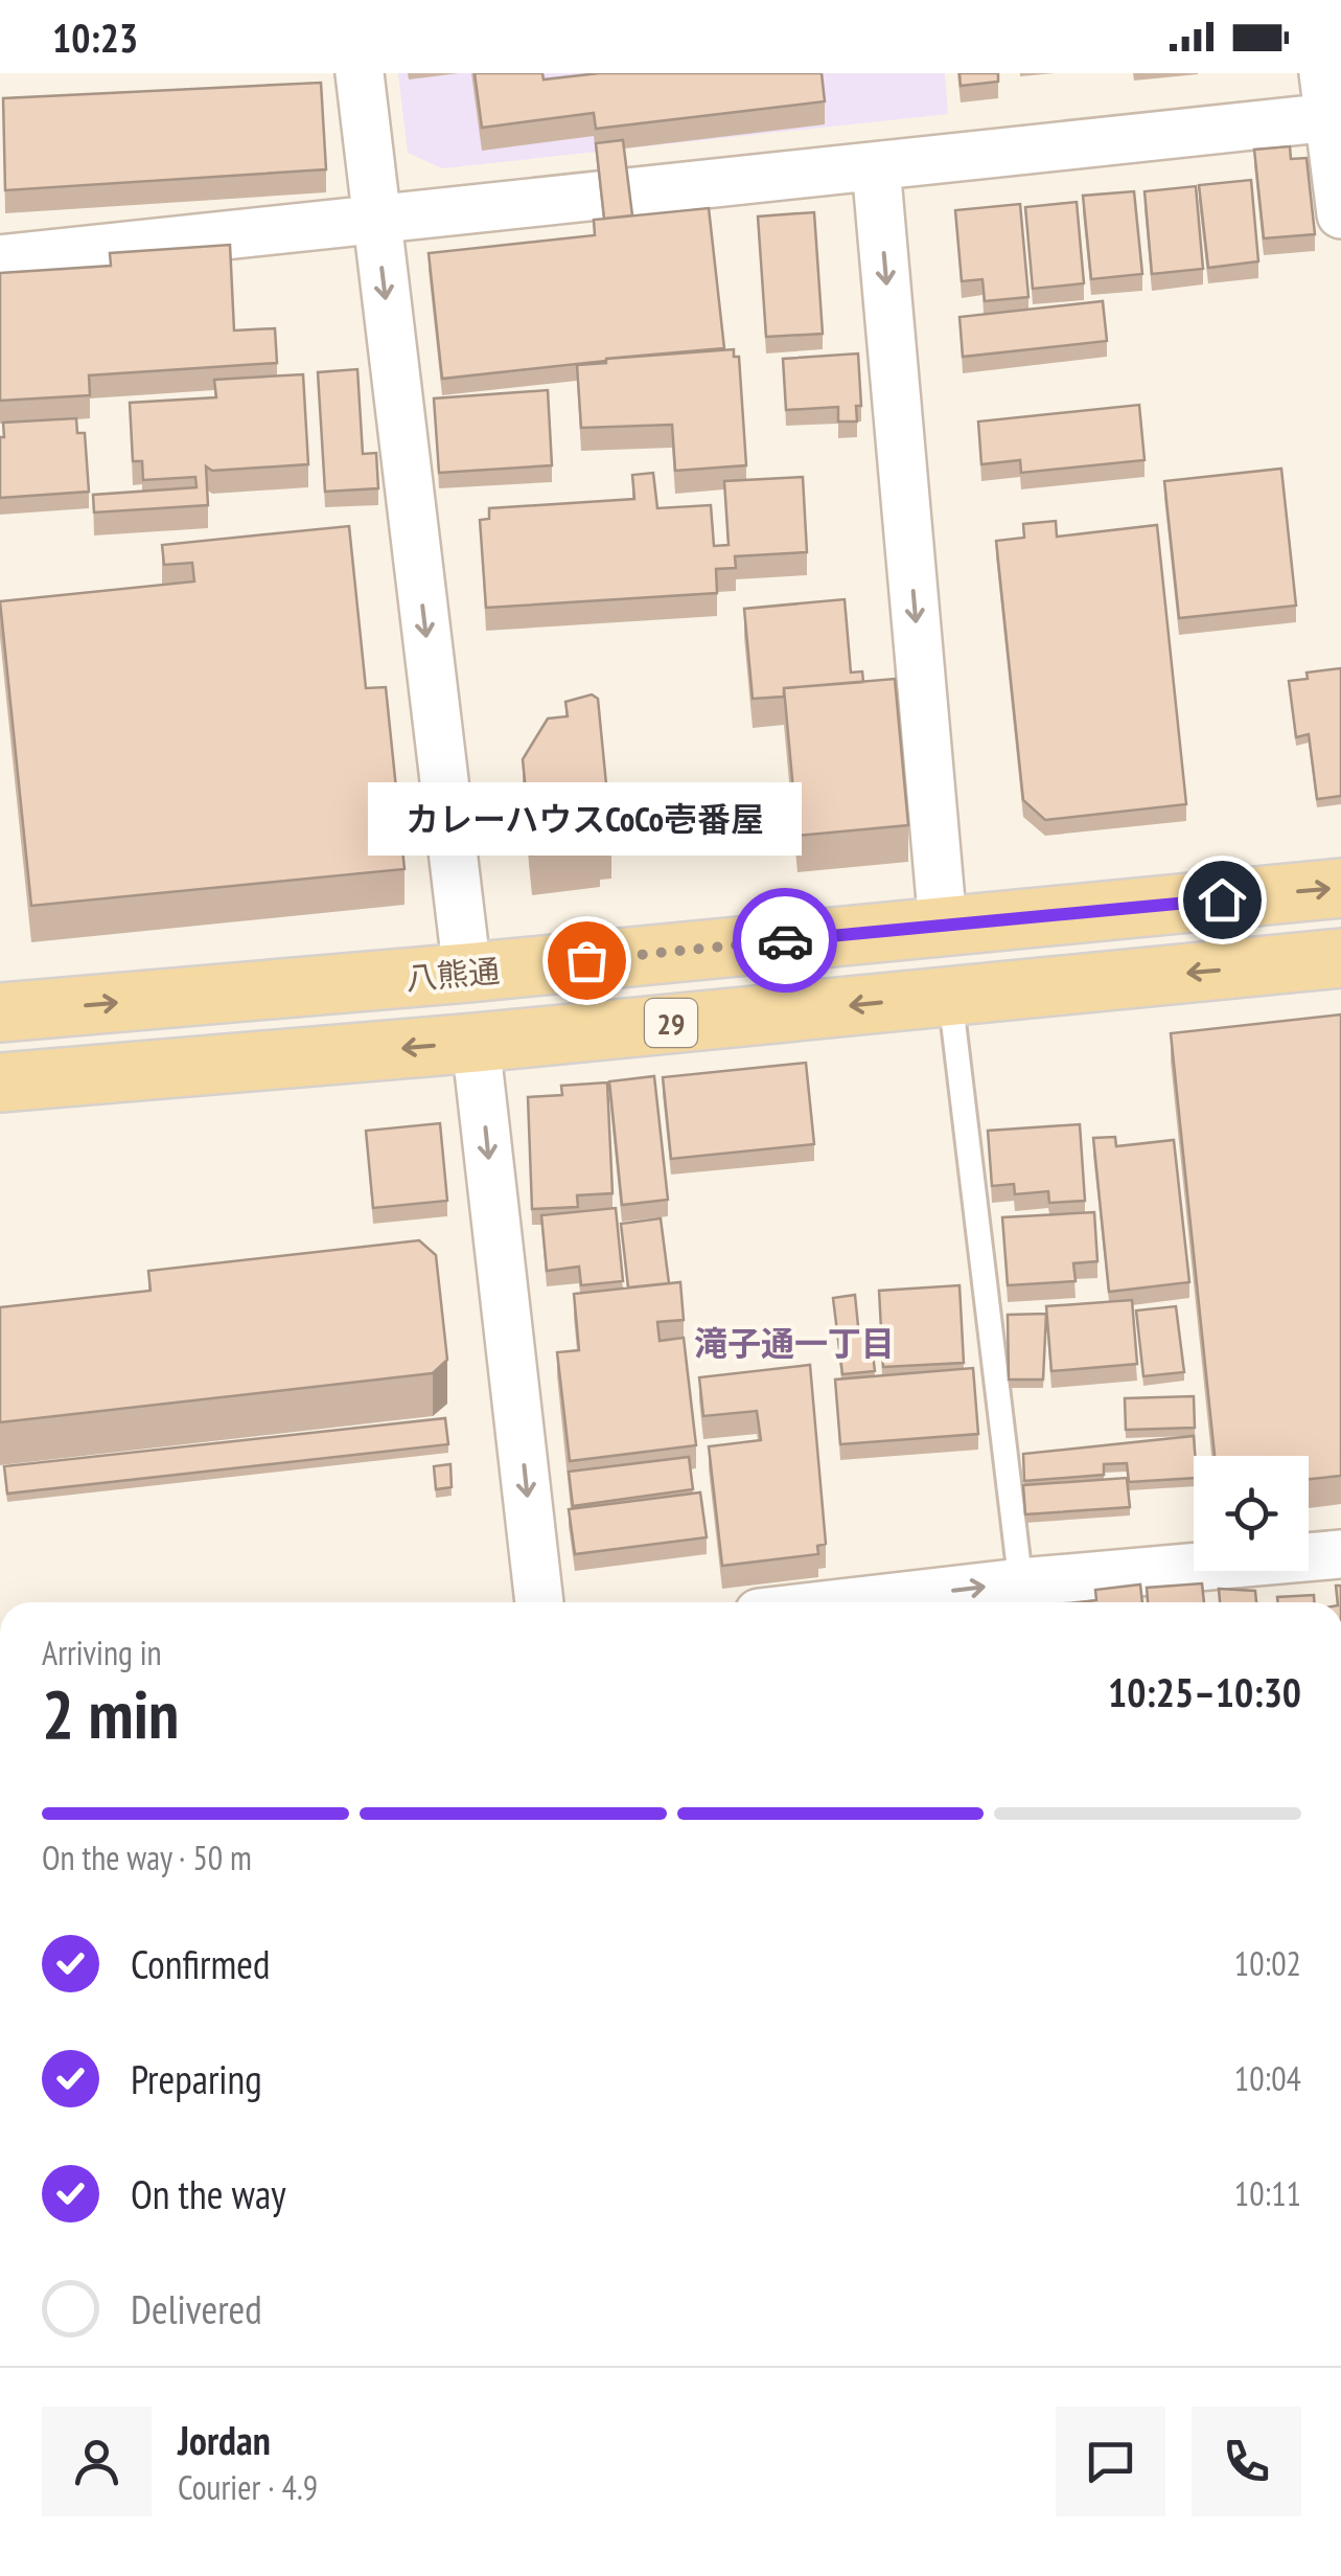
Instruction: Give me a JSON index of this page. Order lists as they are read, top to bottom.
{
  "streets": {
    "main road": ["八熊通", "29"]
  },
  "districts": ["滝子通一丁目"],
  "places": ["カレーハウスCoCo壱番屋"],
  "page": {
    "status": "10:23",
    "bubble": "カレーハウスCoCo壱番屋",
    "heading": ["2 min", "Arriving in", "10:25–10:30"],
    "panel": ["Jordan", "Courier · 4.9"],
    "bar": "On the way · 50 m",
    "list": [
      ["Confirmed", "10:02"],
      ["Preparing", "10:04"],
      ["On the way", "10:11"],
      "Delivered"
    ]
  }
}
